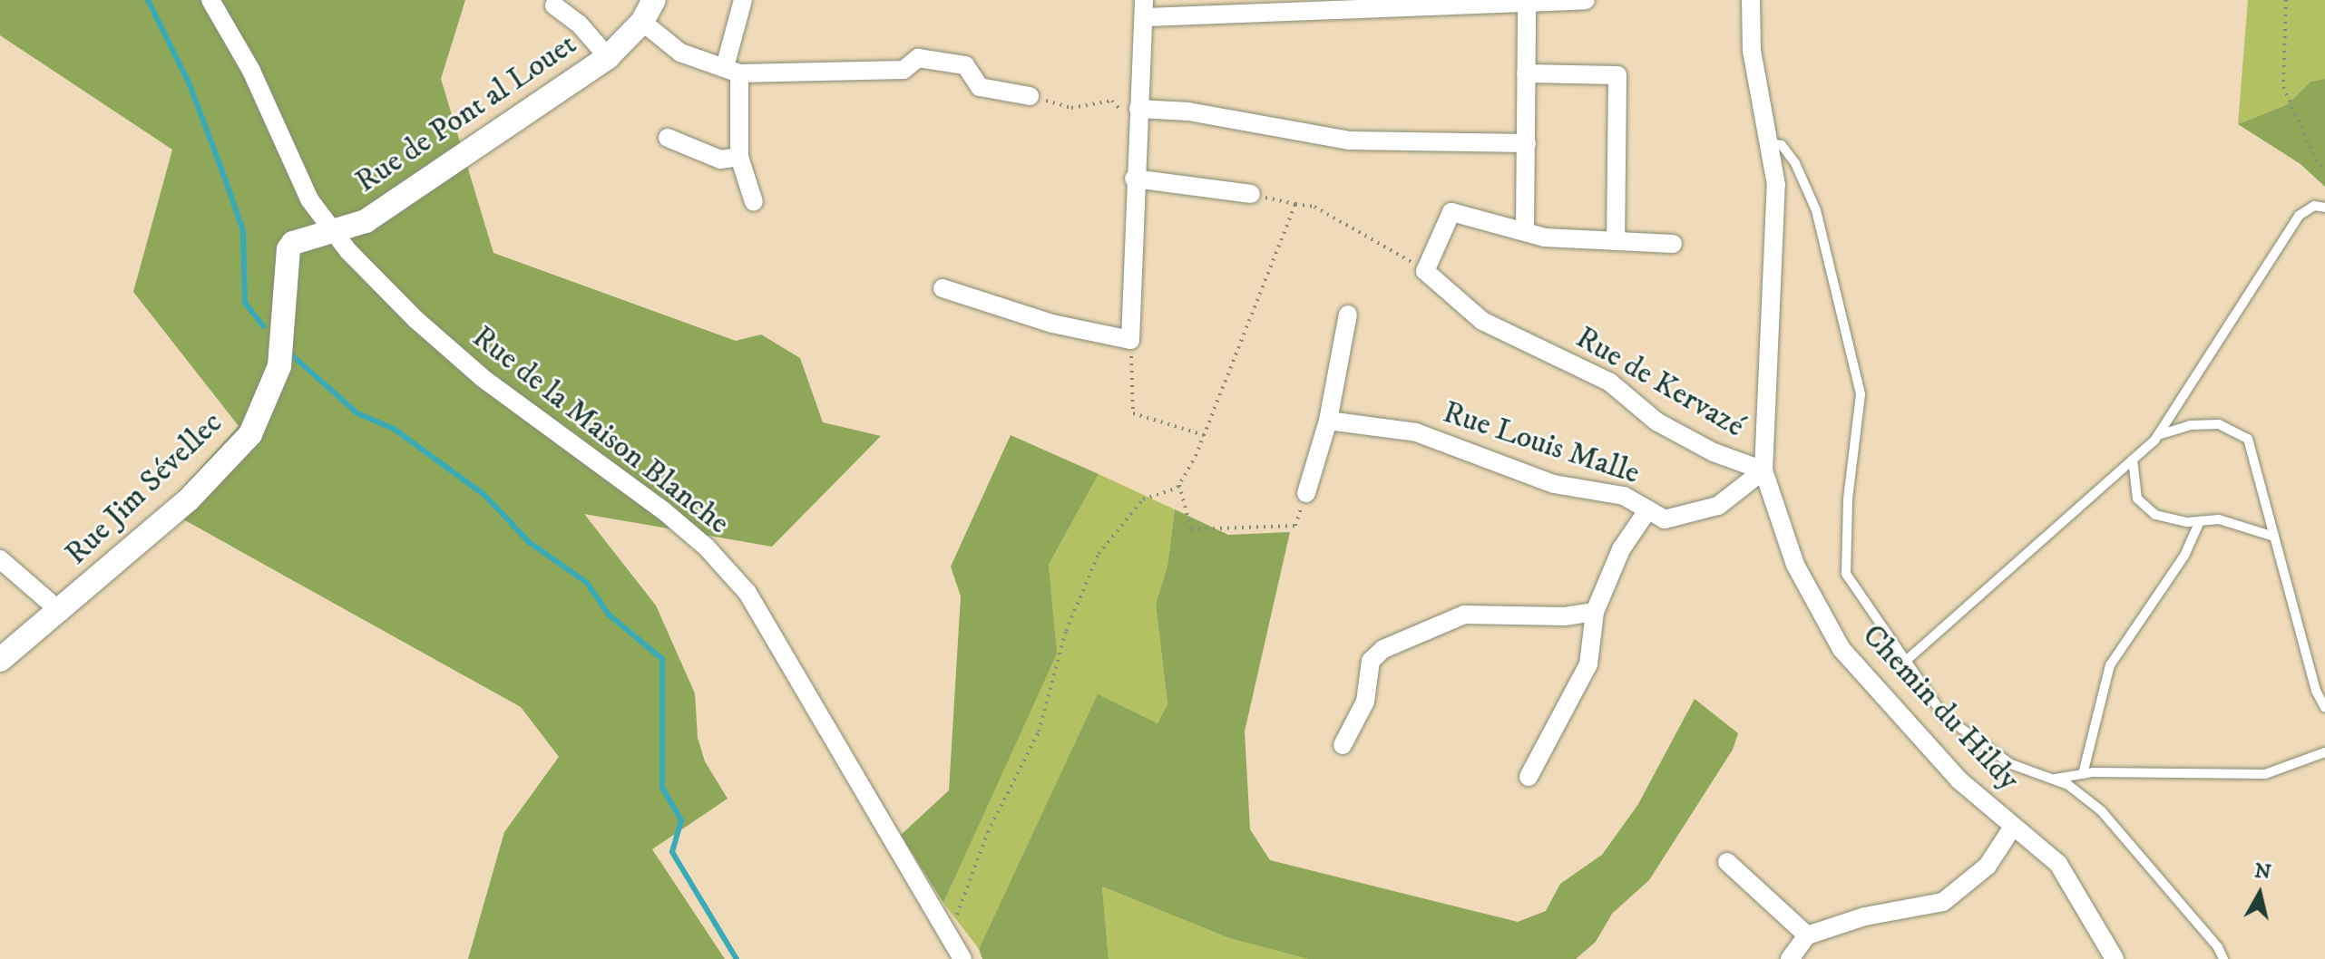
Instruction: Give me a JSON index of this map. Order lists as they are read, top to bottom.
{
  "streets": {
    "street": [
      "Rue de Pont al Louet",
      "Rue de Kervazé",
      "Rue de la Maison Blanche",
      "Rue Louis Malle",
      "Rue Jim Sévellec",
      "Chemin du Hildy"
    ]
  },
  "crossings": [
    ["Rue de Pont al Louet", "Rue de la Maison Blanche"],
    ["Rue de Pont al Louet", "Rue Jim Sévellec"],
    ["Rue de Kervazé", "Rue Louis Malle"],
    ["Rue de Kervazé", "Chemin du Hildy"],
    ["Rue de la Maison Blanche", "Rue Jim Sévellec"],
    ["Rue Louis Malle", "Chemin du Hildy"]
  ],
  "north": "top"
}
